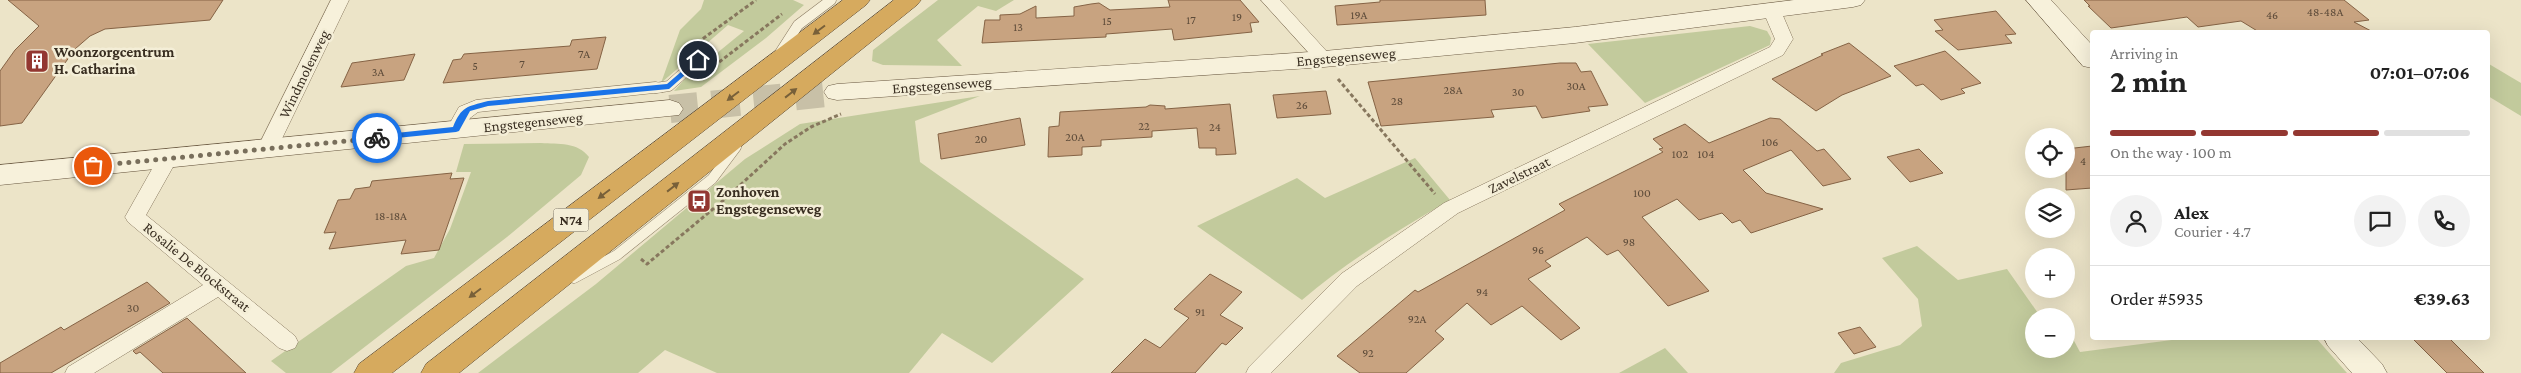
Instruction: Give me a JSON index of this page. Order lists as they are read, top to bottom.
{
  "streets": {
    "highway": ["N74"],
    "street": [
      "Engstegenseweg",
      "Windmolenweg",
      "Zavelstraat",
      "Rosalie De Blockstraat"
    ]
  },
  "crossings": [
    ["Engstegenseweg", "Windmolenweg"],
    ["Engstegenseweg", "Zavelstraat"],
    ["Engstegenseweg", "Rosalie De Blockstraat"]
  ],
  "places": {
    "building": ["Woonzorgcentrum H. Catharina"],
    "bus stop": ["Zonhoven Engstegenseweg"]
  },
  "house_numbers": [
    "48-48A",
    "19A",
    "46",
    "19",
    "17",
    "15",
    "13",
    "7A",
    "7",
    "5",
    "3A",
    "30A",
    "28A",
    "30",
    "28",
    "26",
    "22",
    "24",
    "20A",
    "20",
    "106",
    "102",
    "104",
    "4",
    "100",
    "18-18A",
    "98",
    "96",
    "94",
    "30",
    "91",
    "92A",
    "92"
  ],
  "page": {
    "heading": ["2 min", "Arriving in", "07:01–07:06"],
    "panel": [
      "Alex",
      "Courier · 4.7",
      "Order #5935",
      "€39.63"
    ],
    "bar": "On the way · 100 m",
    "map_buttons": ["+", "−"]
  }
}
